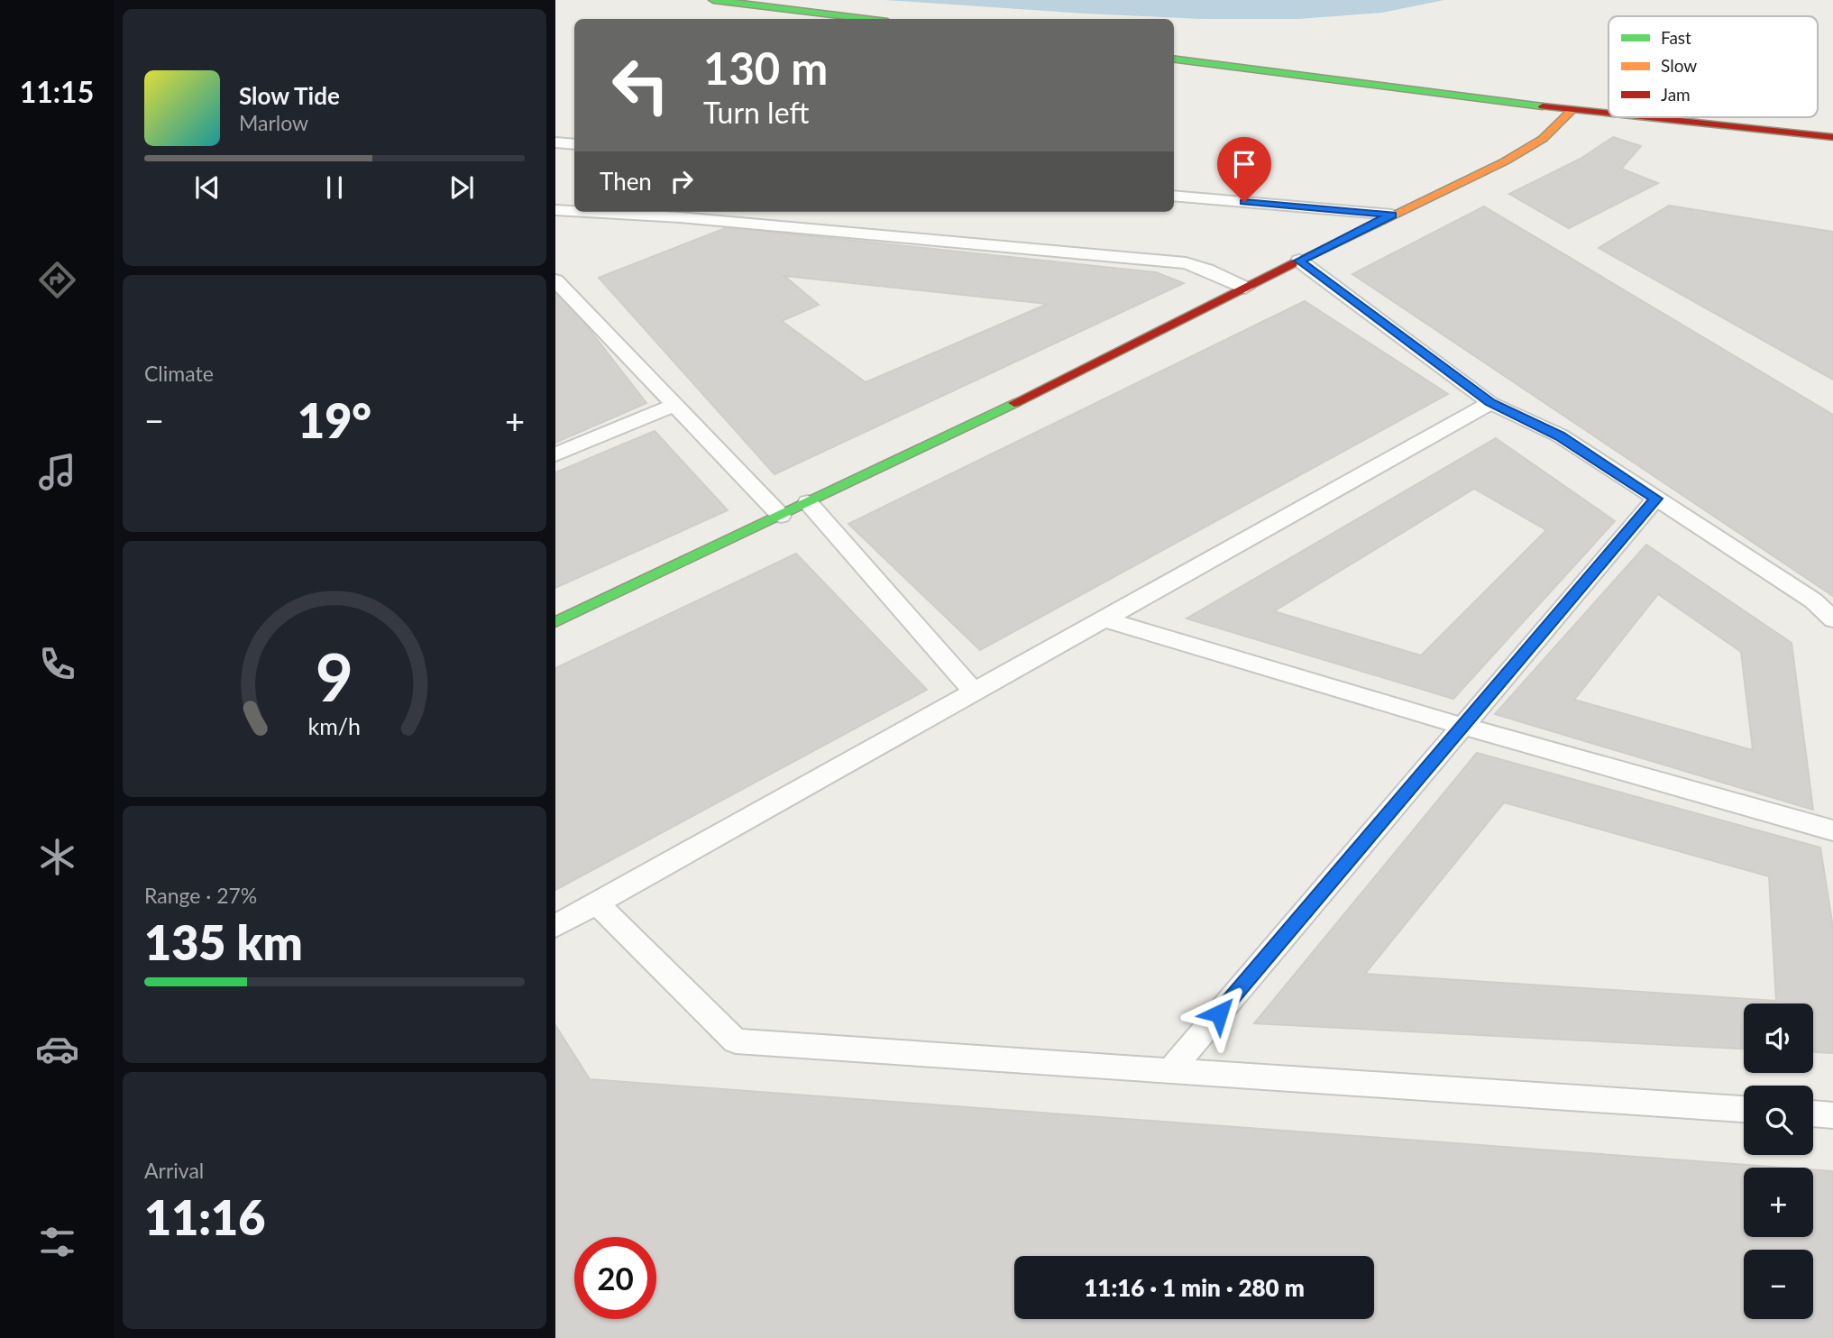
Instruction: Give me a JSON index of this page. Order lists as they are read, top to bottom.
{
  "legend": ["Fast", "Slow", "Jam"],
  "page": {
    "tabs": "11:15",
    "turn": ["130 m", "Turn left"],
    "song": ["Slow Tide", "Marlow"],
    "then": "Then",
    "tile": [
      "Climate",
      ["Range · 27%", "135 km"],
      ["Arrival", "11:16"]
    ],
    "heat": ["−", "19°", "+"],
    "map_buttons": ["+", "−"],
    "limit": "20",
    "trip": "11:16 · 1 min · 280 m",
    "gauge": ["9", "km/h"]
  }
}
